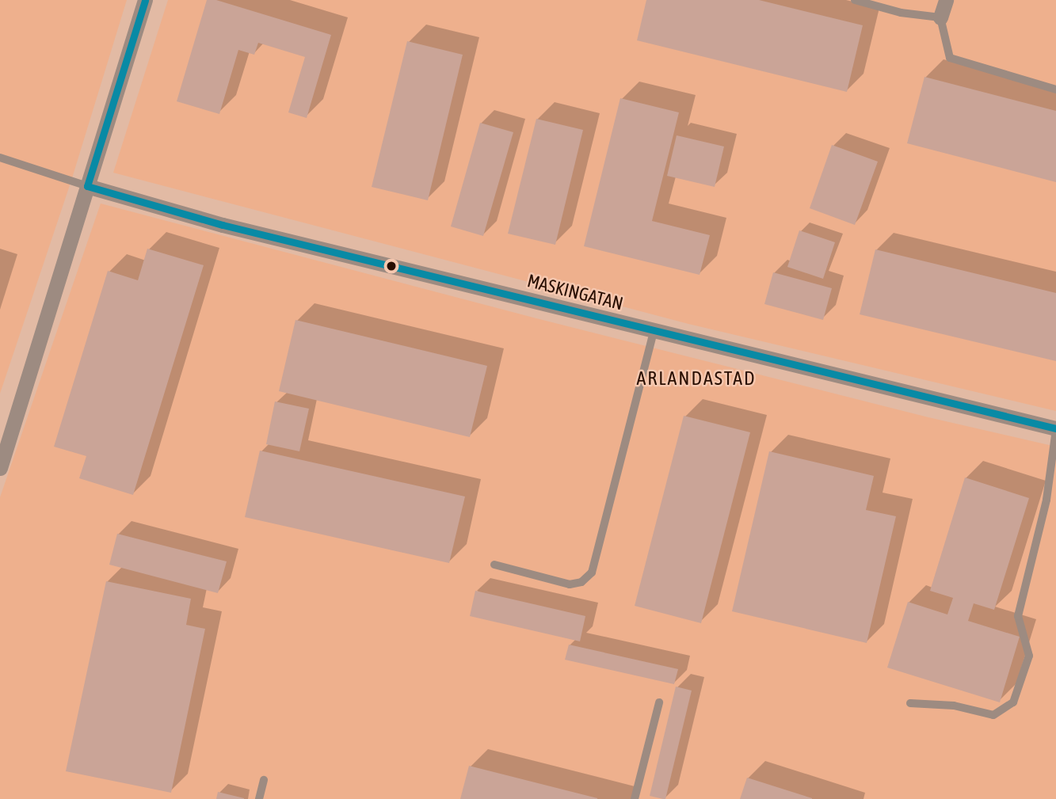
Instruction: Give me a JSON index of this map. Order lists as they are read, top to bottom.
{
  "streets": {
    "street": ["MASKINGATAN"]
  },
  "districts": ["ARLANDASTAD"]
}
